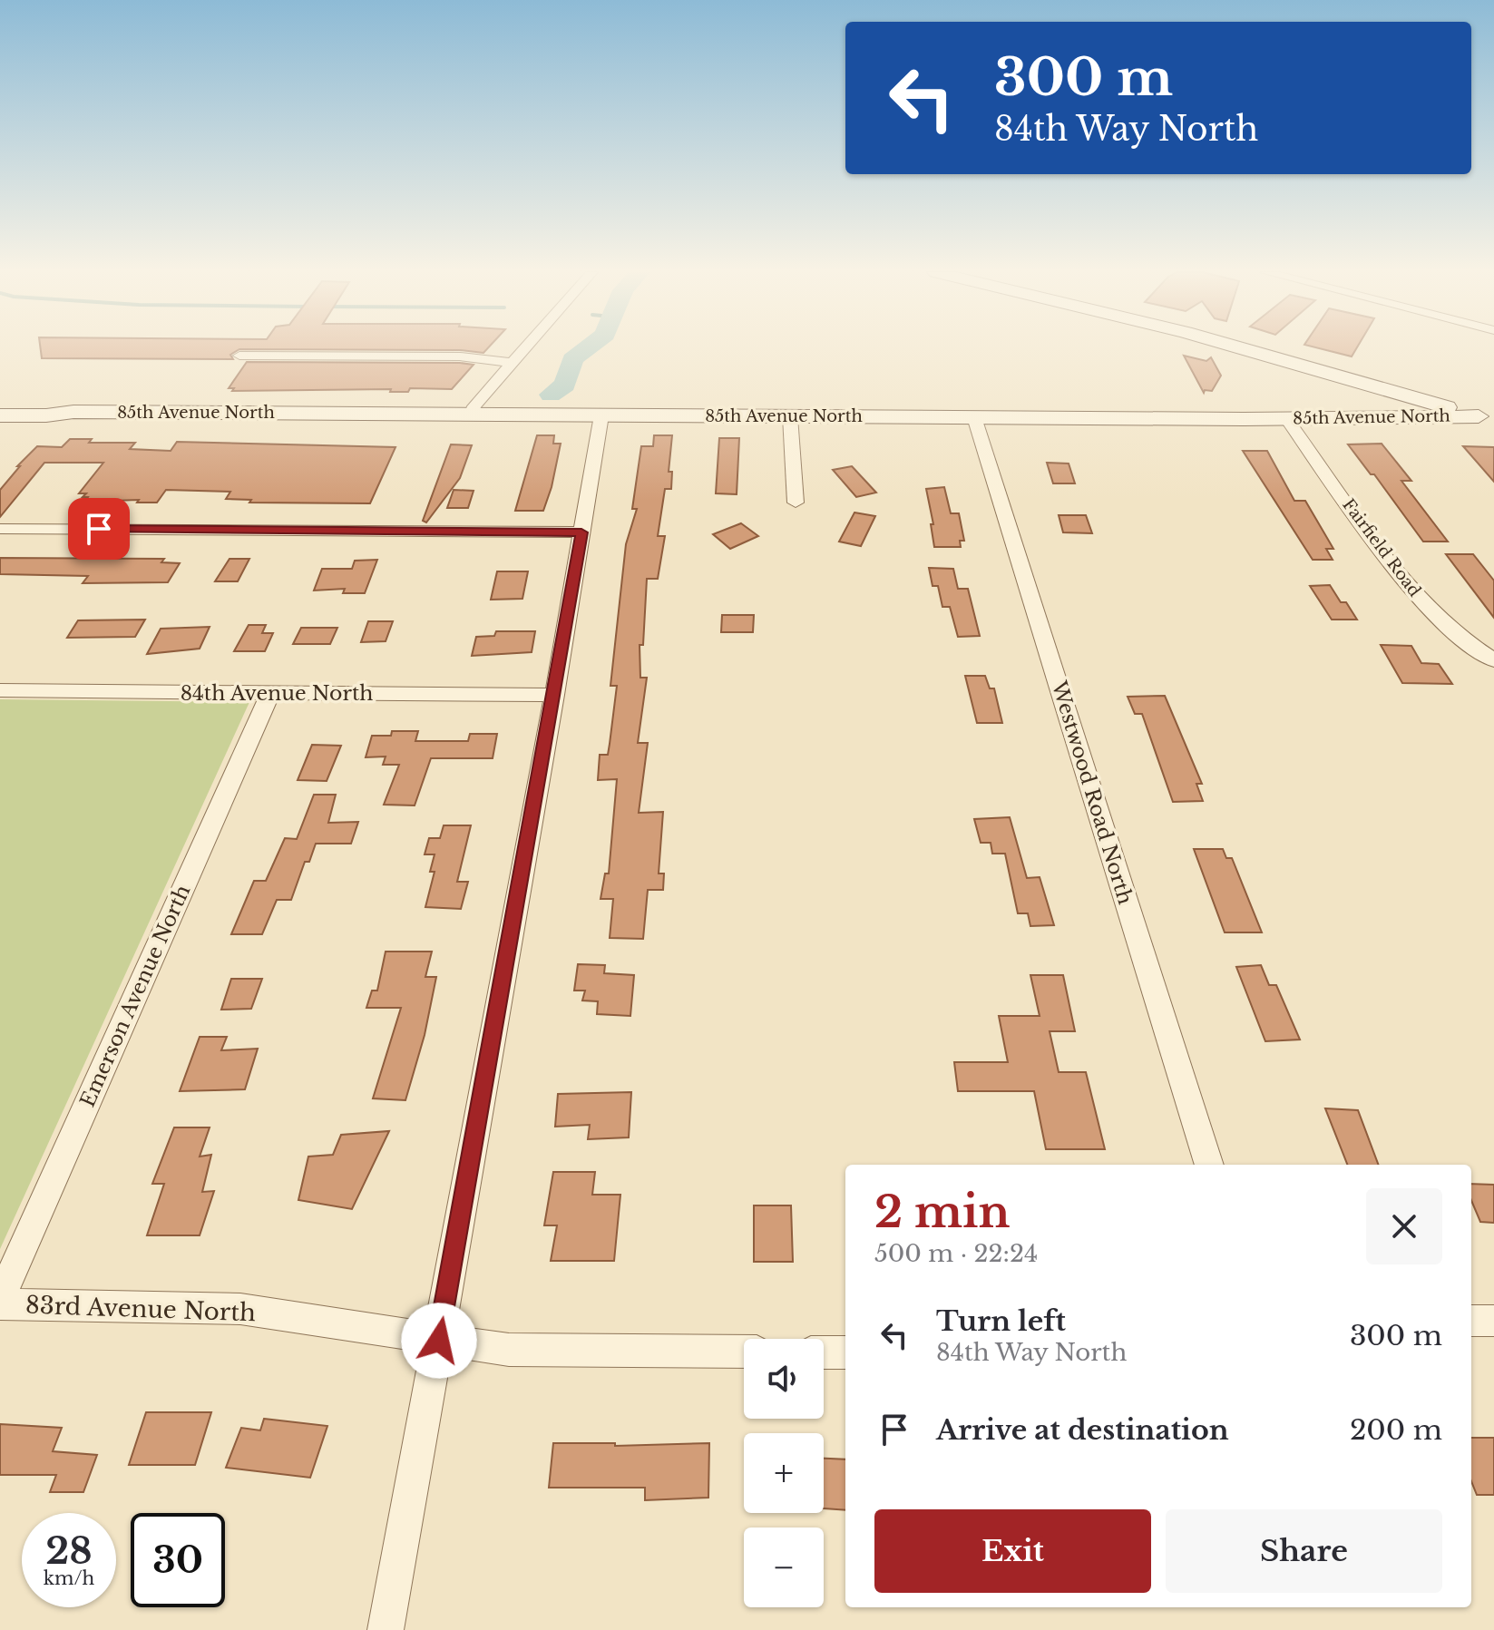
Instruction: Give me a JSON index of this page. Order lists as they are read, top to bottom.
{
  "streets": {
    "street": [
      "85th Avenue North",
      "Fairfield Road",
      "84th Avenue North",
      "Westwood Road North",
      "Emerson Avenue North",
      "83rd Avenue North"
    ]
  },
  "crossings": [
    ["85th Avenue North", "Fairfield Road"],
    ["85th Avenue North", "Westwood Road North"],
    ["84th Avenue North", "Emerson Avenue North"]
  ],
  "page": {
    "turn": ["300 m", "84th Way North"],
    "heading": ["2 min", "500 m · 22:24"],
    "list": [
      {
        "name": "Turn left",
        "note": "84th Way North",
        "value": "300 m"
      },
      {
        "name": "Arrive at destination",
        "value": "200 m"
      }
    ],
    "map_buttons": ["+", "−"],
    "buttons": ["Exit", "Share"],
    "speed": "28 km/h",
    "limit": "30"
  }
}
